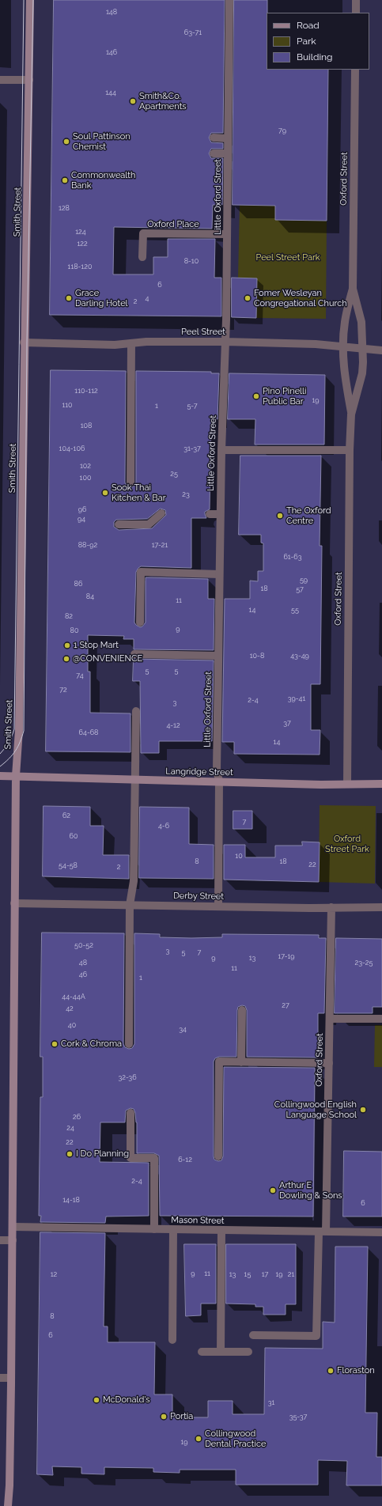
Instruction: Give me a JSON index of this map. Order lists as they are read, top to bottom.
{
  "streets": {
    "street": [
      "Oxford Street",
      "Little Oxford Street",
      "Smith Street",
      "Oxford Place",
      "Peel Street",
      "Langridge Street",
      "Derby Street",
      "Mason Street"
    ]
  },
  "crossings": [
    ["Oxford Street", "Peel Street"],
    ["Oxford Street", "Langridge Street"],
    ["Oxford Street", "Derby Street"],
    ["Oxford Street", "Mason Street"],
    ["Little Oxford Street", "Oxford Place"],
    ["Little Oxford Street", "Peel Street"],
    ["Little Oxford Street", "Langridge Street"],
    ["Little Oxford Street", "Derby Street"],
    ["Smith Street", "Peel Street"],
    ["Smith Street", "Langridge Street"],
    ["Smith Street", "Derby Street"],
    ["Smith Street", "Mason Street"]
  ],
  "parks": ["Peel Street Park", "Oxford Street Park"],
  "places": [
    "Smith&Co. Apartments",
    "Soul Pattinson Chemist",
    "Commonwealth Bank",
    "Grace Darling Hotel",
    "Fomer Wesleyan Congregational Church",
    "Pino Pinelli Public Bar",
    "Sook Thai Kitchen & Bar",
    "The Oxford Centre",
    "1 Stop Mart",
    "@CONVENIENCE",
    "Cork & Chroma",
    "Collingwood English Language School",
    "I Do Planning",
    "Arthur E Dowling & Sons",
    "Floraston",
    "McDonald's",
    "Portia",
    "Collingwood Dental Practice"
  ],
  "house_numbers": [
    "148",
    "63-71",
    "146",
    "144",
    "79",
    "128",
    "124",
    "122",
    "8-10",
    "118-120",
    "6",
    "4",
    "2",
    "110-112",
    "19",
    "110",
    "1",
    "5-7",
    "108",
    "104-106",
    "31-37",
    "102",
    "25",
    "100",
    "23",
    "96",
    "94",
    "88-92",
    "17-21",
    "61-63",
    "59",
    "86",
    "18",
    "57",
    "84",
    "11",
    "14",
    "55",
    "82",
    "9",
    "80",
    "10-8",
    "43-49",
    "5",
    "5",
    "74",
    "72",
    "39-41",
    "2-4",
    "3",
    "37",
    "4-12",
    "64-68",
    "14",
    "62",
    "7",
    "4-6",
    "60",
    "10",
    "8",
    "18",
    "22",
    "54-58",
    "2",
    "50-52",
    "3",
    "5",
    "7",
    "17-19",
    "9",
    "13",
    "48",
    "23-25",
    "11",
    "46",
    "1",
    "44-44A",
    "27",
    "42",
    "40",
    "34",
    "32-36",
    "26",
    "24",
    "22",
    "6-12",
    "2-4",
    "14-18",
    "6",
    "9",
    "11",
    "12",
    "13",
    "15",
    "17",
    "19",
    "21",
    "8",
    "6",
    "31",
    "35-37",
    "19"
  ],
  "legend": ["Road", "Park", "Building"]
}
